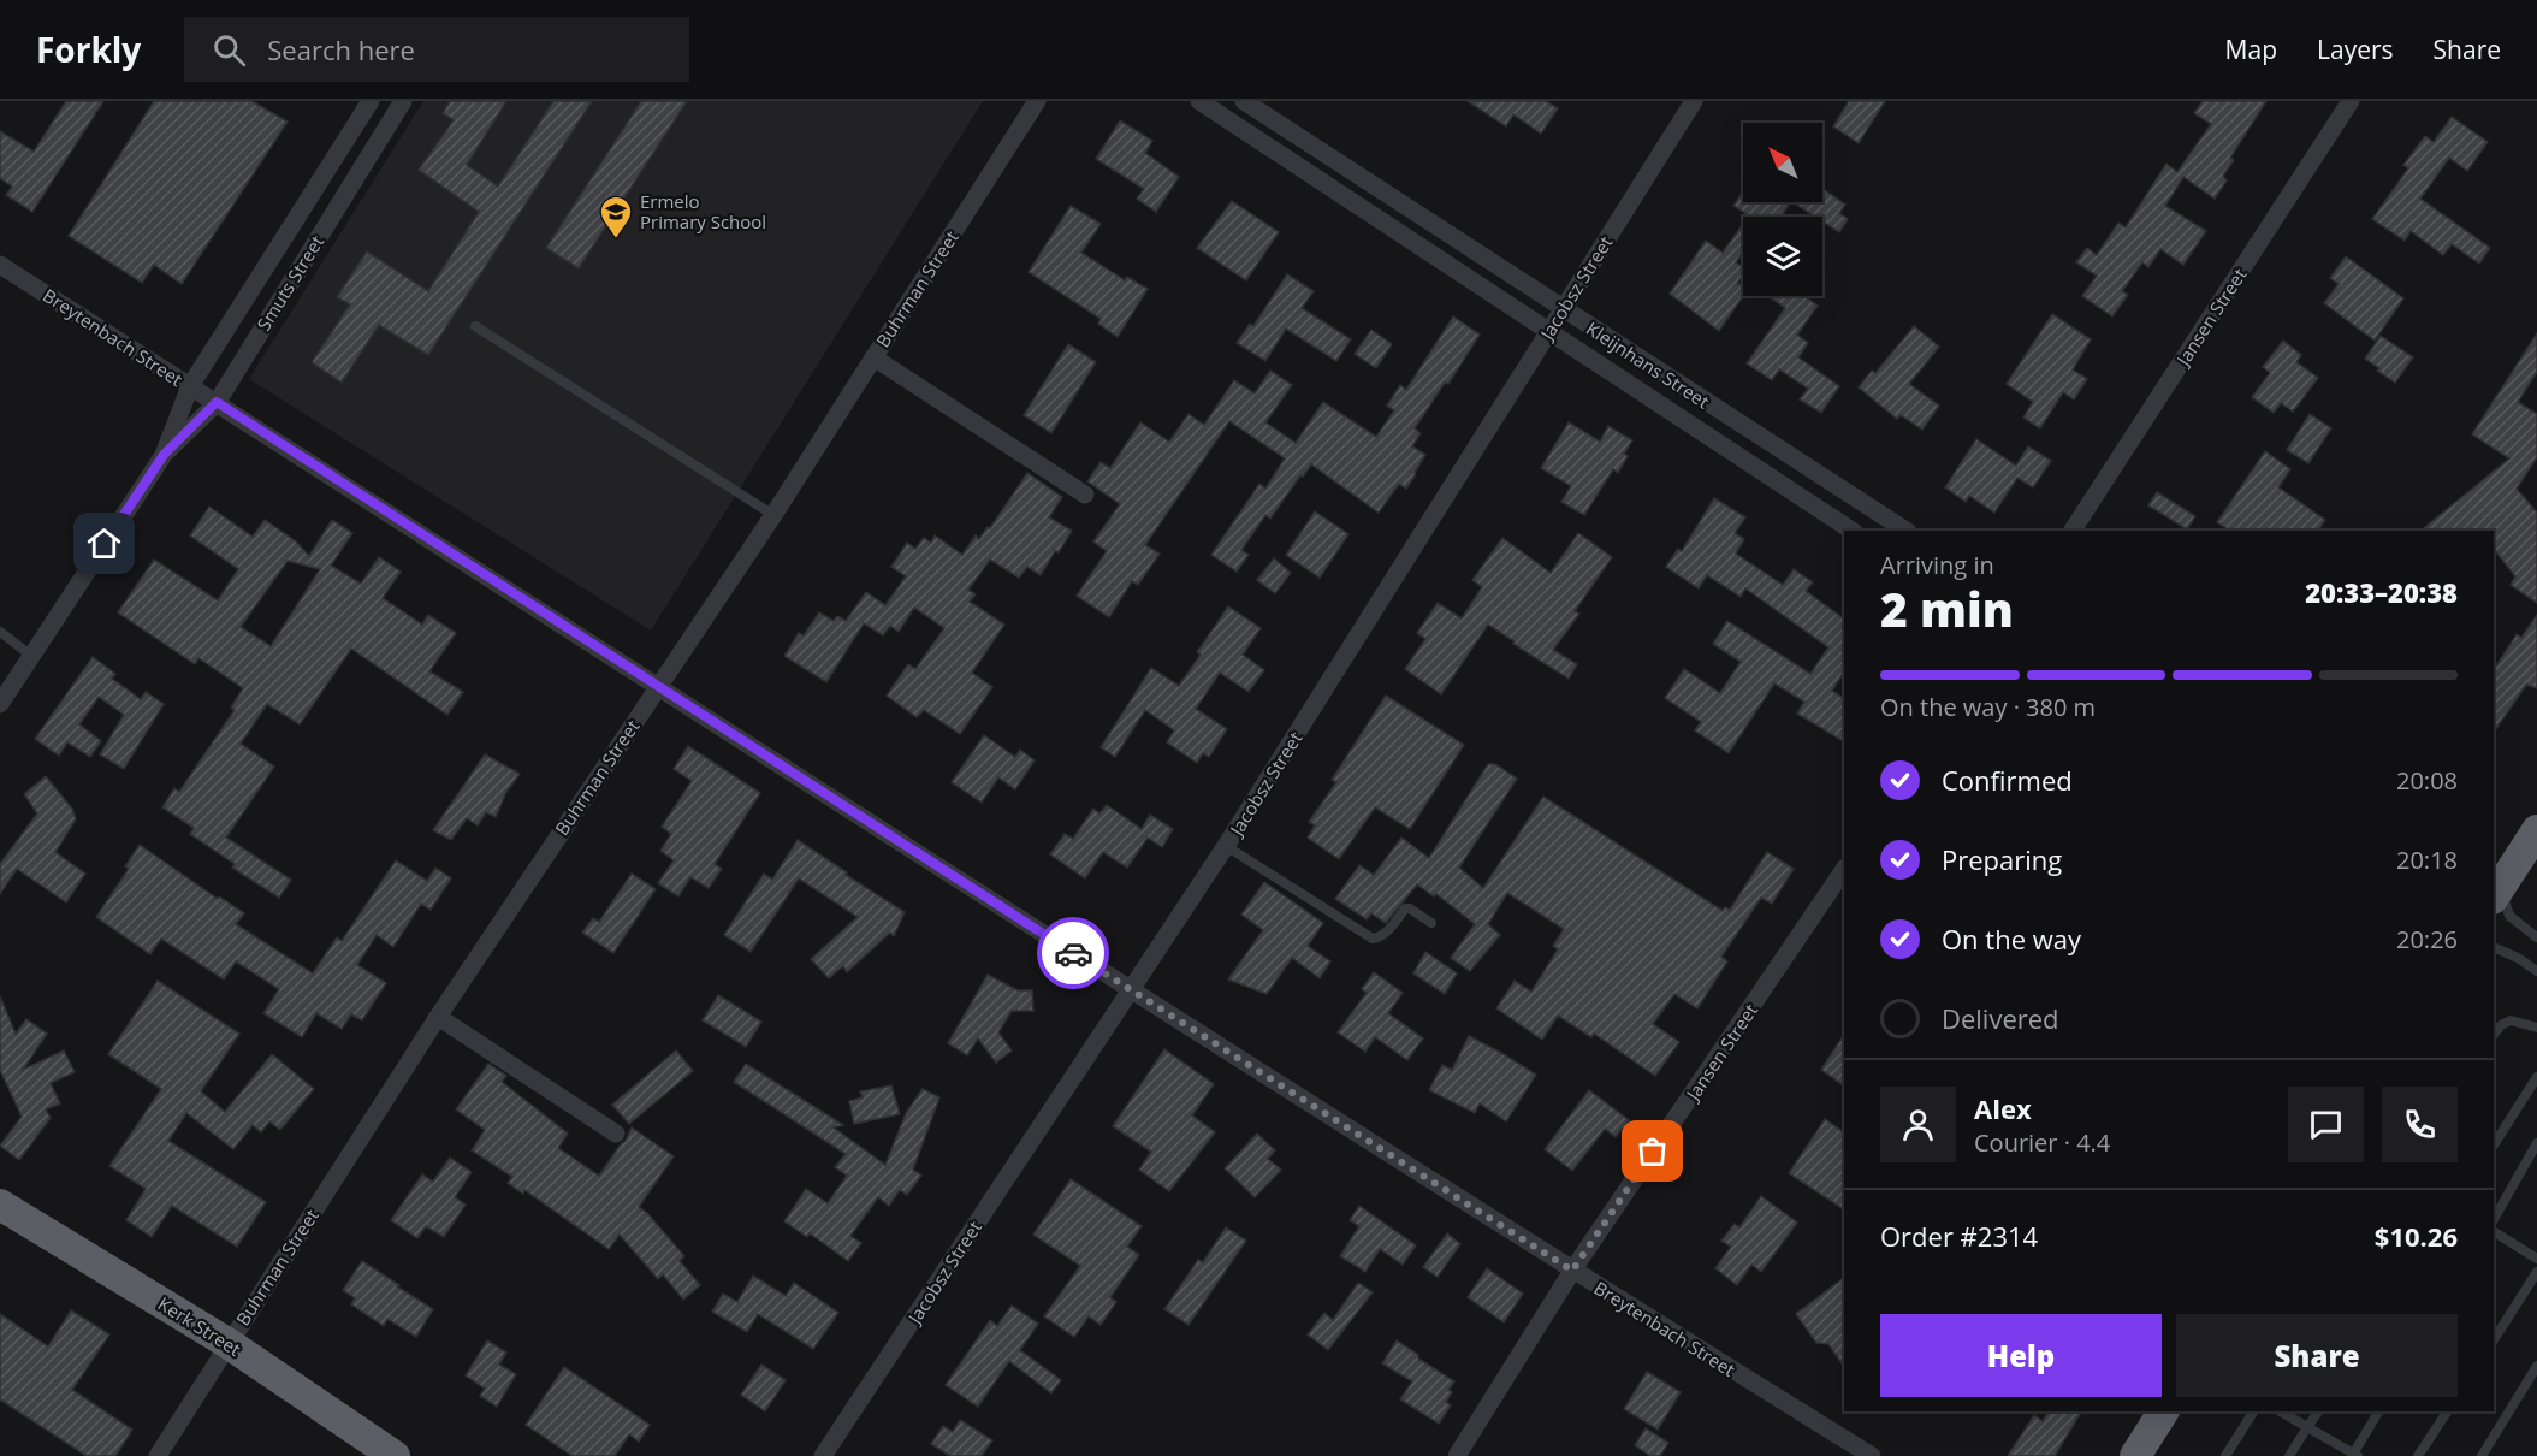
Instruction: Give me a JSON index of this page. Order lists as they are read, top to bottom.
{
  "streets": {
    "highway": ["Kerk Street"],
    "street": [
      "Smuts Street",
      "Jacobsz Street",
      "Buhrman Street",
      "Jansen Street",
      "Breytenbach Street",
      "Kleijnhans Street"
    ]
  },
  "crossings": [
    ["Smuts Street", "Breytenbach Street"],
    ["Jacobsz Street", "Breytenbach Street"],
    ["Jacobsz Street", "Kleijnhans Street"],
    ["Buhrman Street", "Breytenbach Street"],
    ["Buhrman Street", "Kerk Street"],
    ["Jansen Street", "Breytenbach Street"]
  ],
  "places": {
    "school or university": ["Ermelo Primary School"]
  },
  "north": "top left",
  "page": {
    "header": "Forkly",
    "search": "Search here",
    "nav": ["Map", "Layers", "Share"],
    "heading": ["2 min", "Arriving in", "20:33–20:38"],
    "panel": [
      "Alex",
      "Courier · 4.4",
      "Order #2314",
      "$10.26"
    ],
    "bar": "On the way · 380 m",
    "list": [
      ["Confirmed", "20:08"],
      ["Preparing", "20:18"],
      ["On the way", "20:26"],
      "Delivered"
    ],
    "buttons": ["Help", "Share"]
  }
}
